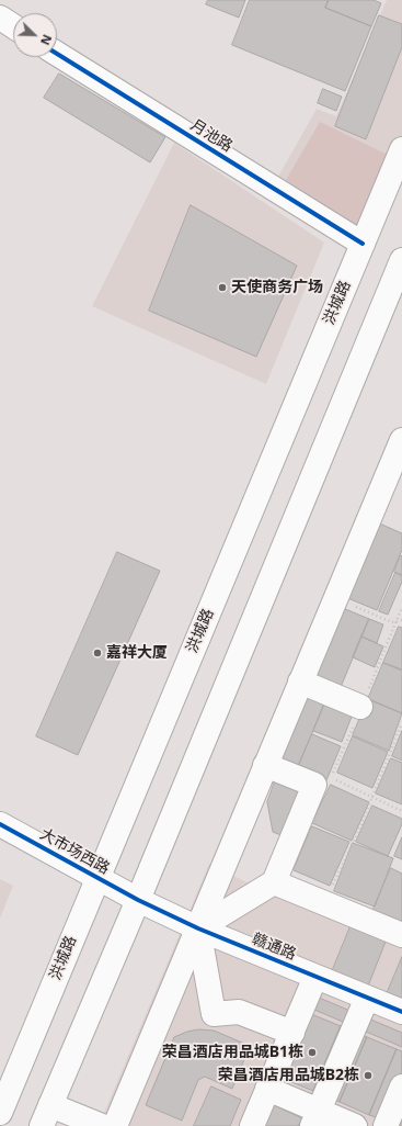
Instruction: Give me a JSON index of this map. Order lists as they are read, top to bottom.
{
  "streets": {
    "main road": [
      "月池路",
      "洪城路",
      "大市场西路",
      "赣通路"
    ]
  },
  "crossings": [
    ["月池路", "洪城路"],
    ["洪城路", "大市场西路"],
    ["大市场西路", "赣通路"]
  ],
  "places": [
    "天使商务广场",
    "嘉祥大厦",
    "荣昌酒店用品城B1栋",
    "荣昌酒店用品城B2栋"
  ],
  "north": "bottom right"
}
